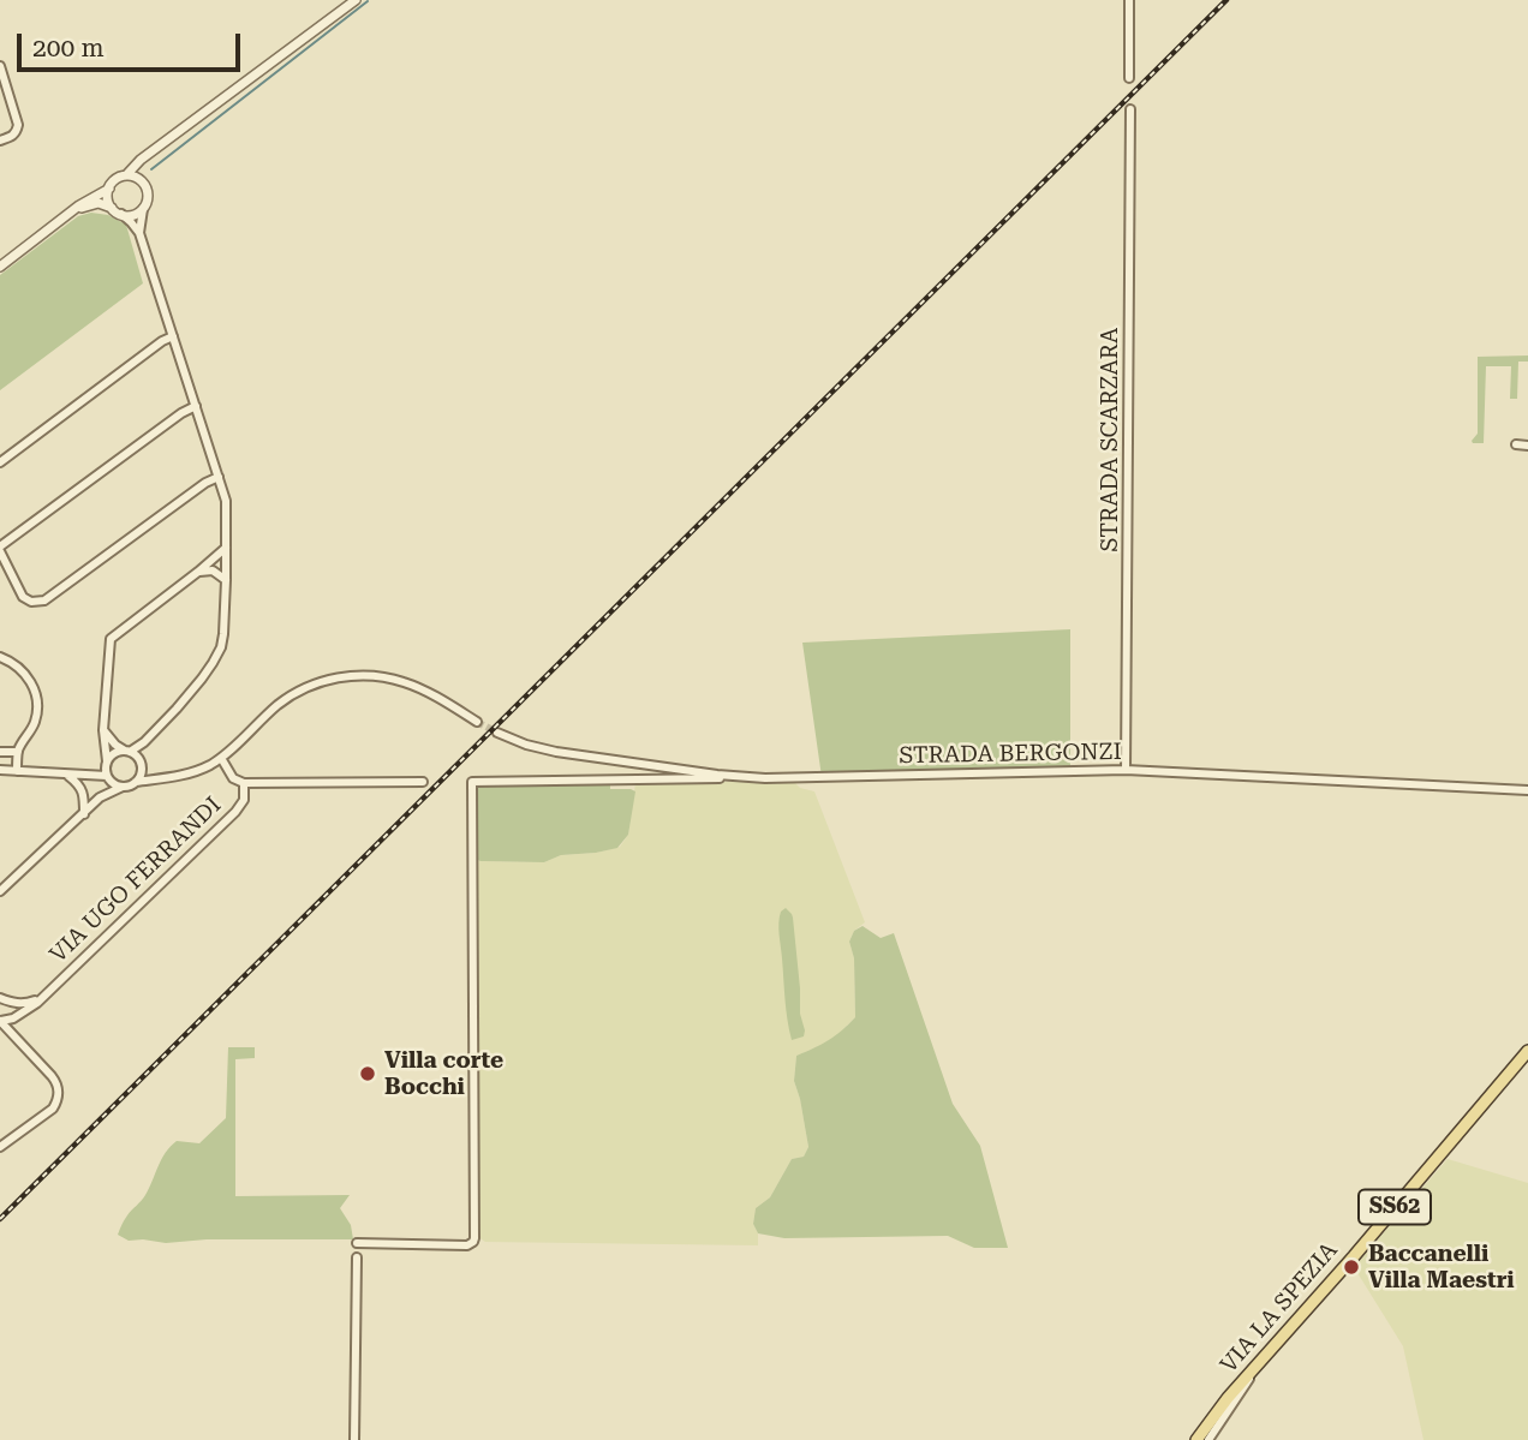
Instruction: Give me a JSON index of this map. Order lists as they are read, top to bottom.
{
  "streets": {
    "main road": ["SS62", "VIA LA SPEZIA"],
    "street": ["STRADA SCARZARA", "STRADA BERGONZI", "VIA UGO FERRANDI"]
  },
  "crossings": [
    ["STRADA SCARZARA", "STRADA BERGONZI"]
  ],
  "places": ["Villa corte Bocchi", "Baccanelli Villa Maestri"],
  "scale_bar": "200 m"
}
